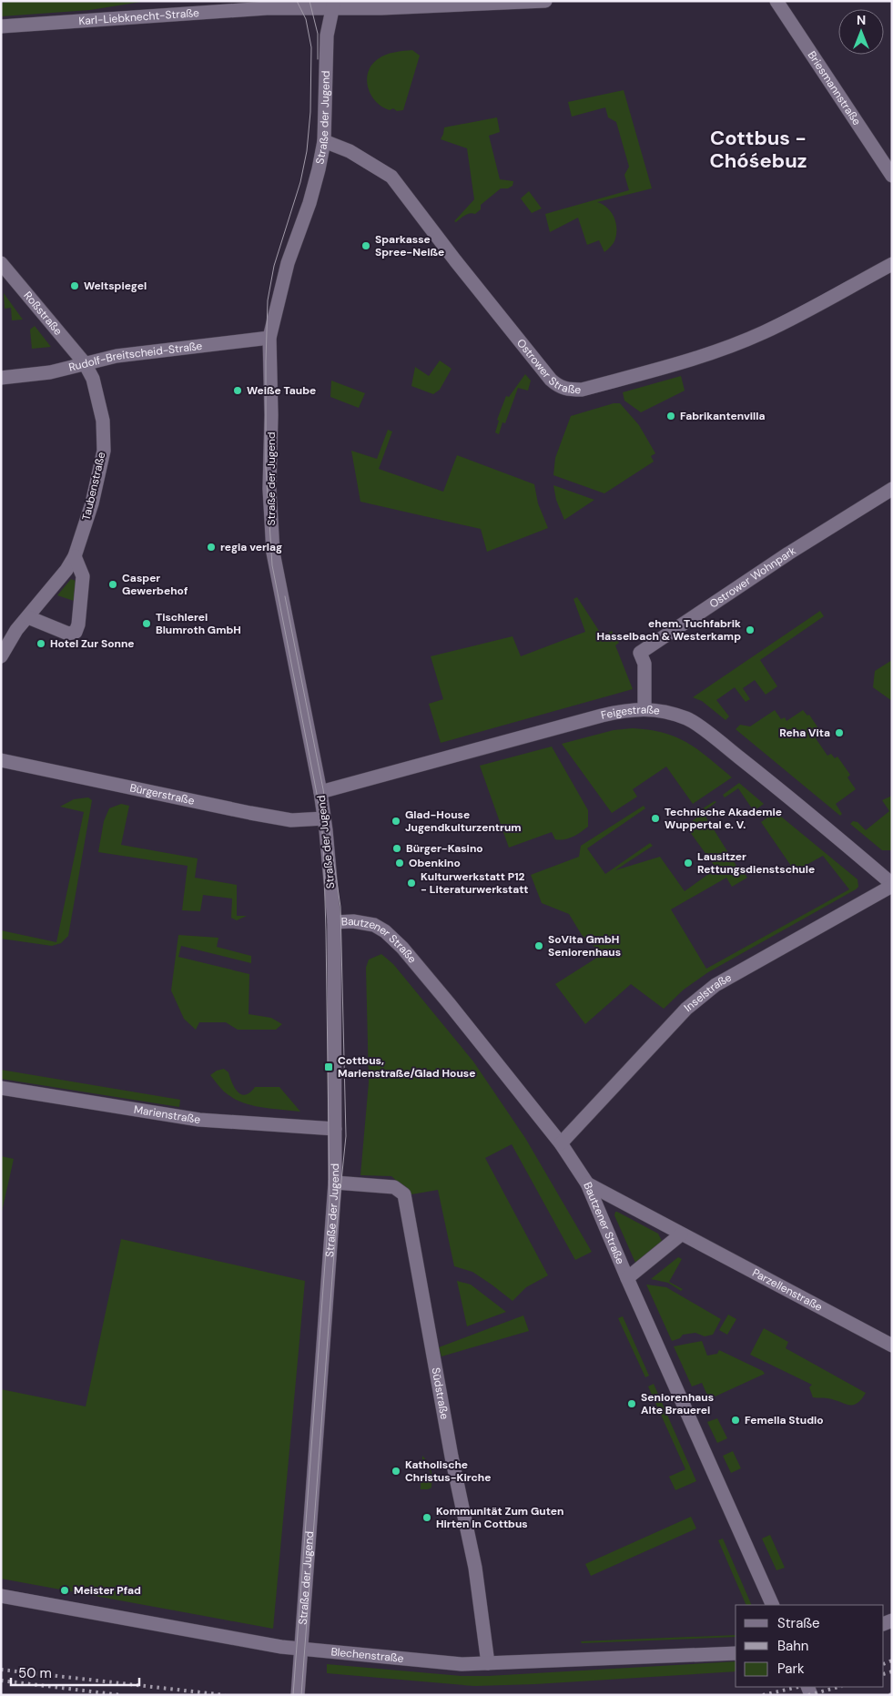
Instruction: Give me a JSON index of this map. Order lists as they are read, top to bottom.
{
  "streets": {
    "street": [
      "Karl-Liebknecht-Straße",
      "Briesmannstraße",
      "Straße der Jugend",
      "Roßstraße",
      "Rudolf-Breitscheid-Straße",
      "Ostrower Straße",
      "Taubenstraße",
      "Ostrower Wohnpark",
      "Feigestraße",
      "Bürgerstraße",
      "Bautzener Straße",
      "Inselstraße",
      "Marienstraße",
      "Parzellenstraße",
      "Südstraße",
      "Blechenstraße"
    ]
  },
  "crossings": [
    ["Karl-Liebknecht-Straße", "Straße der Jugend"],
    ["Straße der Jugend", "Rudolf-Breitscheid-Straße"],
    ["Straße der Jugend", "Ostrower Straße"],
    ["Straße der Jugend", "Feigestraße"],
    ["Straße der Jugend", "Bürgerstraße"],
    ["Straße der Jugend", "Bautzener Straße"],
    ["Straße der Jugend", "Marienstraße"],
    ["Straße der Jugend", "Südstraße"],
    ["Straße der Jugend", "Blechenstraße"],
    ["Roßstraße", "Rudolf-Breitscheid-Straße"],
    ["Roßstraße", "Taubenstraße"],
    ["Rudolf-Breitscheid-Straße", "Taubenstraße"],
    ["Ostrower Wohnpark", "Feigestraße"],
    ["Feigestraße", "Inselstraße"],
    ["Bautzener Straße", "Inselstraße"],
    ["Bautzener Straße", "Parzellenstraße"],
    ["Südstraße", "Blechenstraße"]
  ],
  "districts": ["Cottbus - Chóśebuz"],
  "places": {
    "other": [
      "Sparkasse Spree-Neiße",
      "Weltspiegel",
      "Weiße Taube",
      "Fabrikantenvilla",
      "regia verlag",
      "Casper Gewerbehof",
      "Tischlerei Blumroth GmbH",
      "ehem. Tuchfabrik Hasselbach & Westerkamp",
      "Hotel Zur Sonne",
      "Reha Vita",
      "Technische Akademie Wuppertal e. V.",
      "Glad-House Jugendkulturzentrum",
      "Bürger-Kasino",
      "Obenkino",
      "Lausitzer Rettungsdienstschule",
      "Kulturwerkstatt P12 - Literaturwerkstatt",
      "SoVita GmbH Seniorenhaus",
      "Seniorenhaus Alte Brauerei",
      "Femella Studio",
      "Katholische Christus-Kirche",
      "Kommunität Zum Guten Hirten in Cottbus",
      "Meister Pfad"
    ],
    "transit": ["Cottbus, Marienstraße/Glad House"]
  },
  "legend": ["Straße", "Bahn", "Park"],
  "scale_bar": "50 m",
  "north": "top"
}
